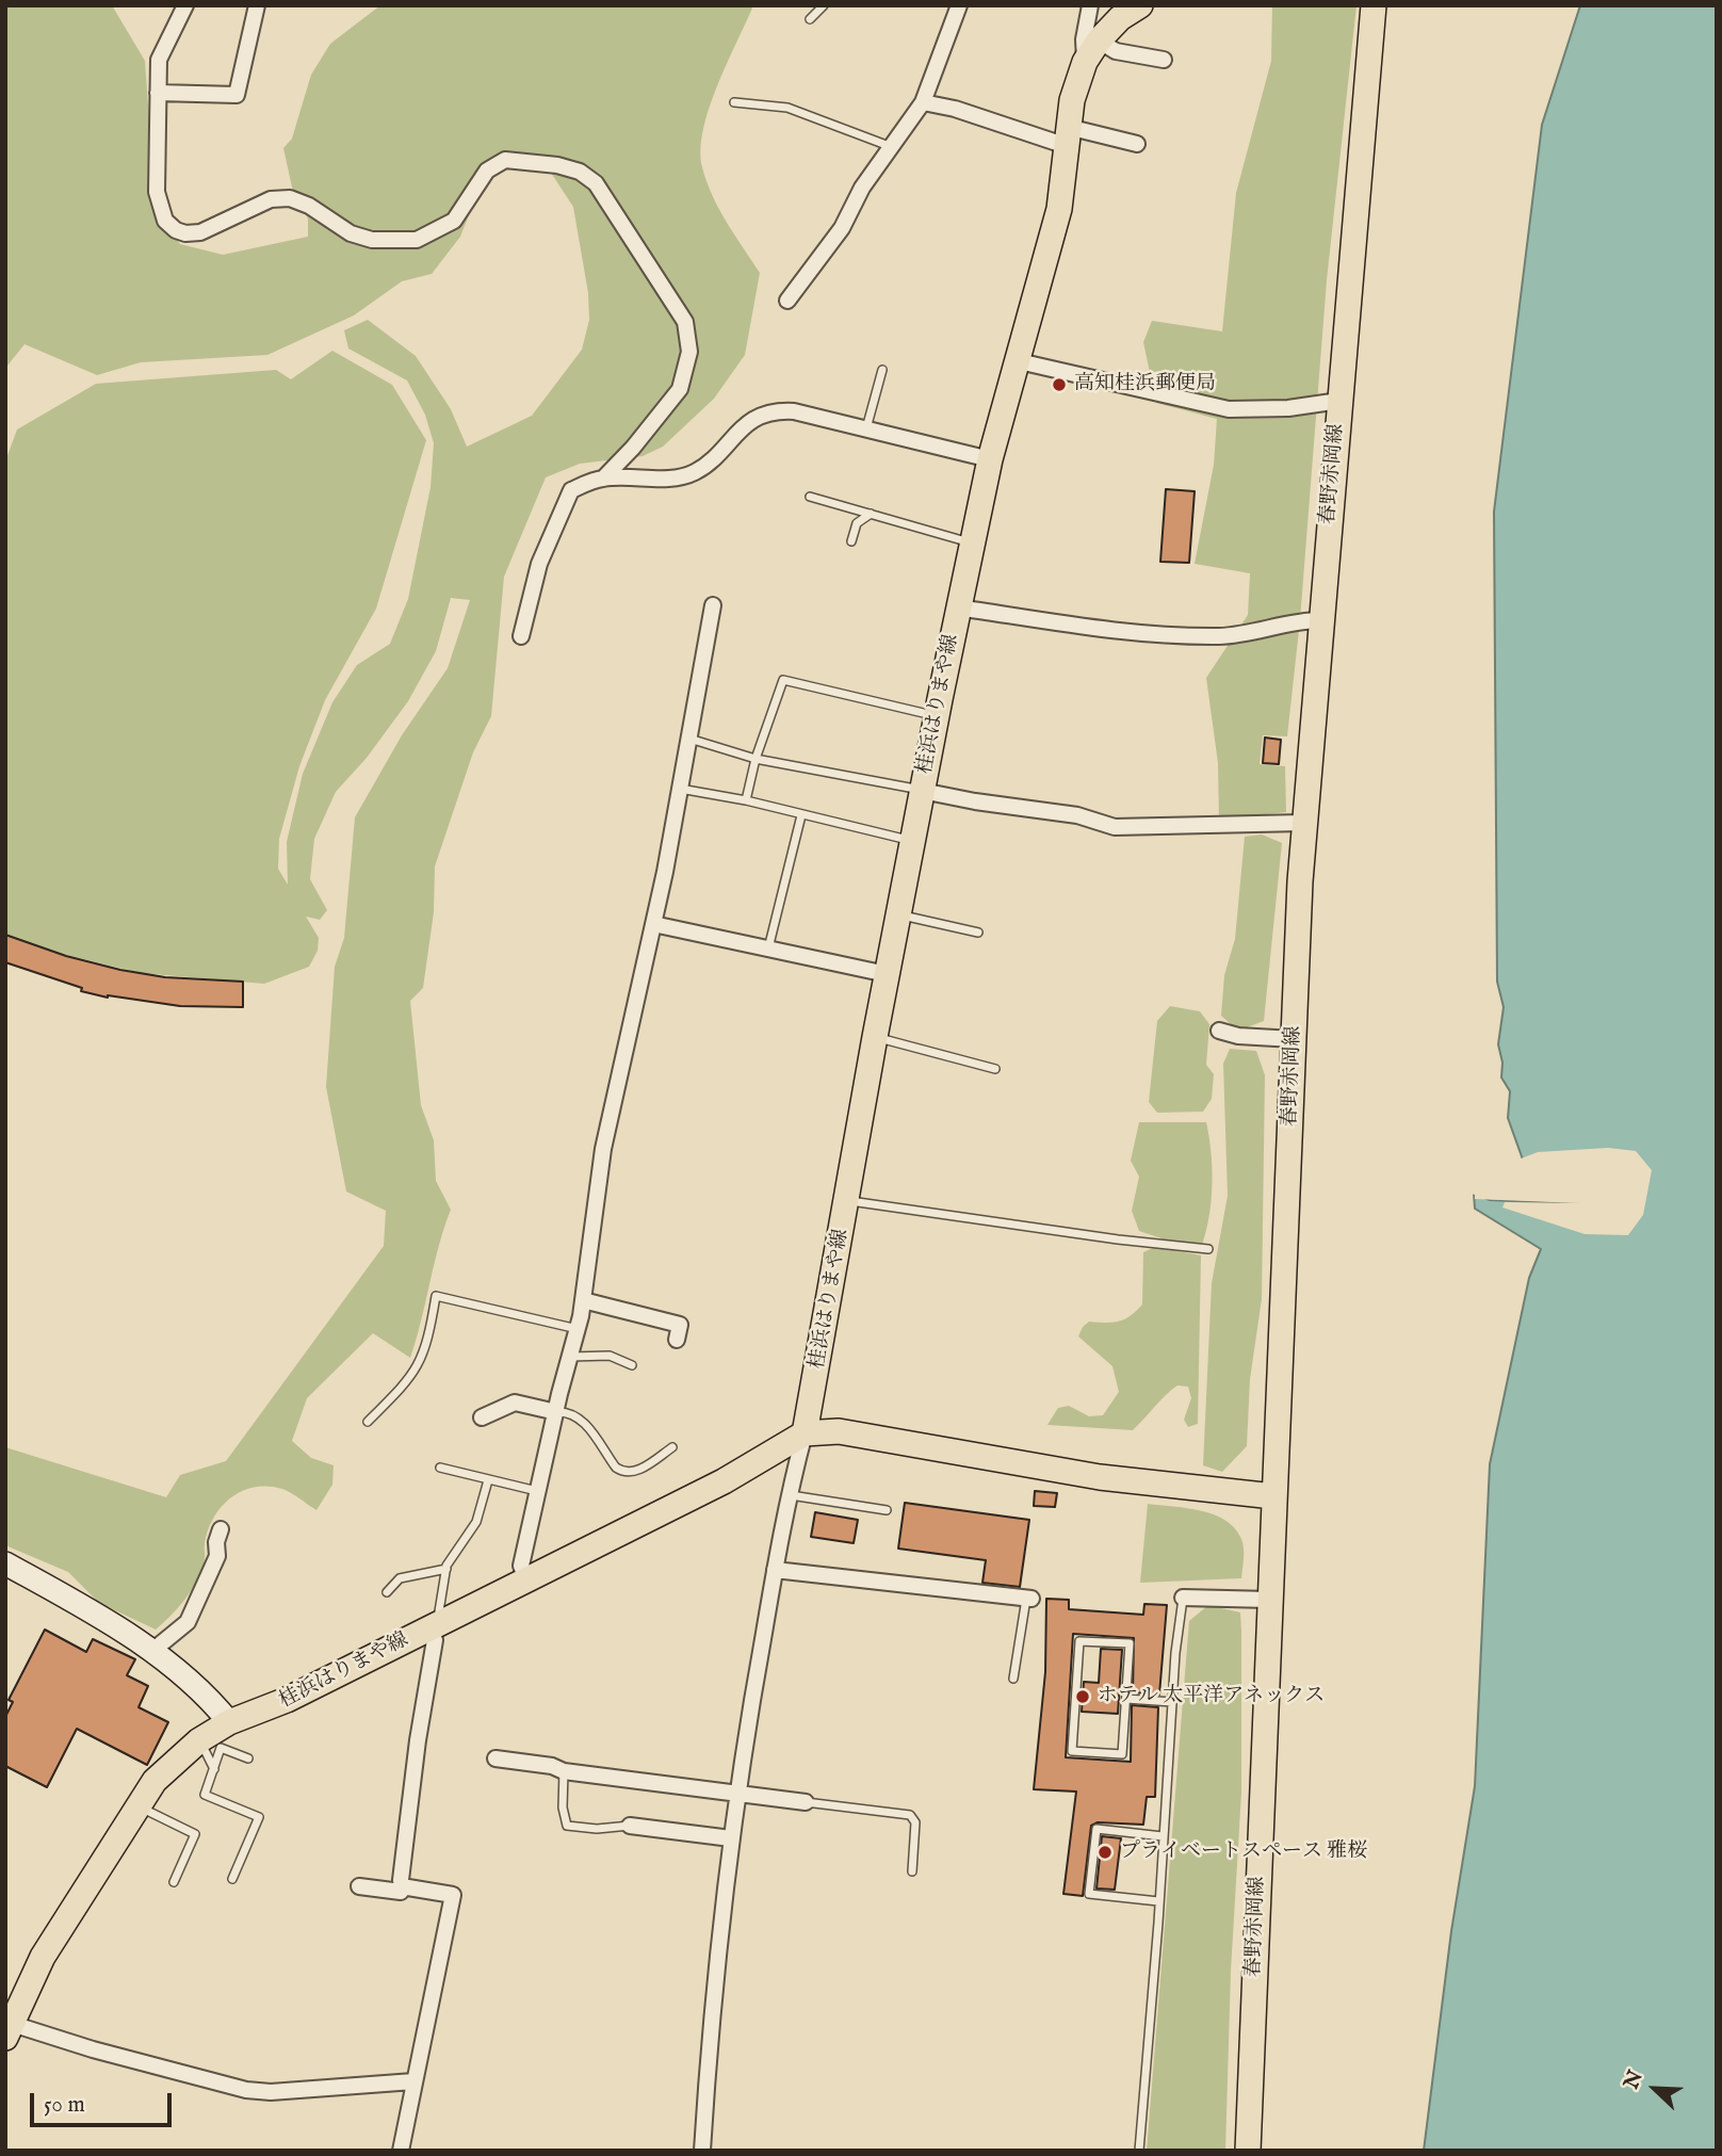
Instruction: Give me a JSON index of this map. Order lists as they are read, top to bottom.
{
  "streets": {
    "main road": ["春野赤岡線", "桂浜はりまや線"]
  },
  "crossings": [
    ["春野赤岡線", "桂浜はりまや線"]
  ],
  "places": ["高知桂浜郵便局", "ホテル 太平洋アネックス", "プライベートスペース 雅桜"],
  "scale_bar": "50 m",
  "north": "top left"
}
